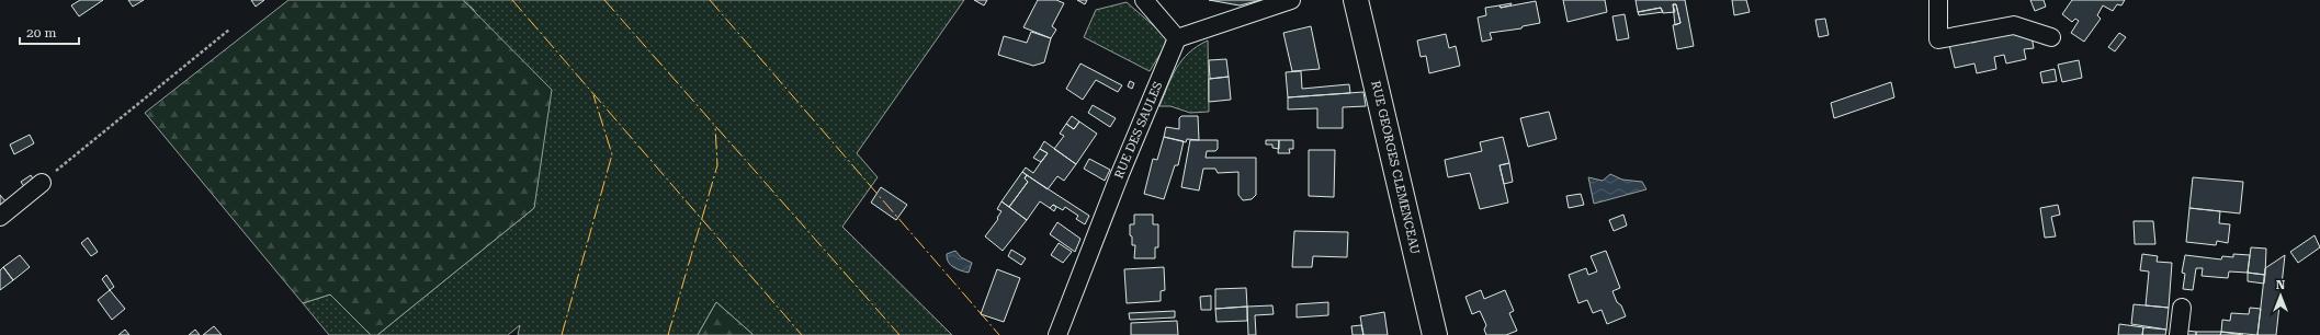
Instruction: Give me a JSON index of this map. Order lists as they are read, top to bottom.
{
  "streets": {
    "street": ["RUE DES SAULES", "RUE GEORGES CLEMENCEAU"]
  },
  "scale_bar": "20 m",
  "north": "top"
}
